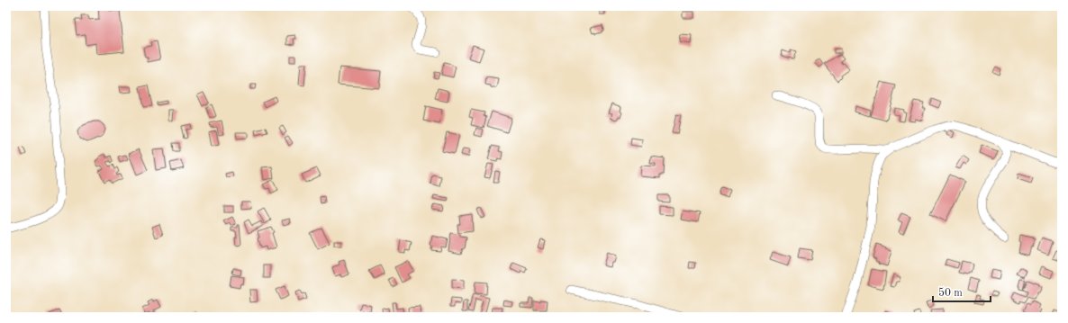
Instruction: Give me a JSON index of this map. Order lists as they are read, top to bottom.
{
  "scale_bar": "50 m"
}
